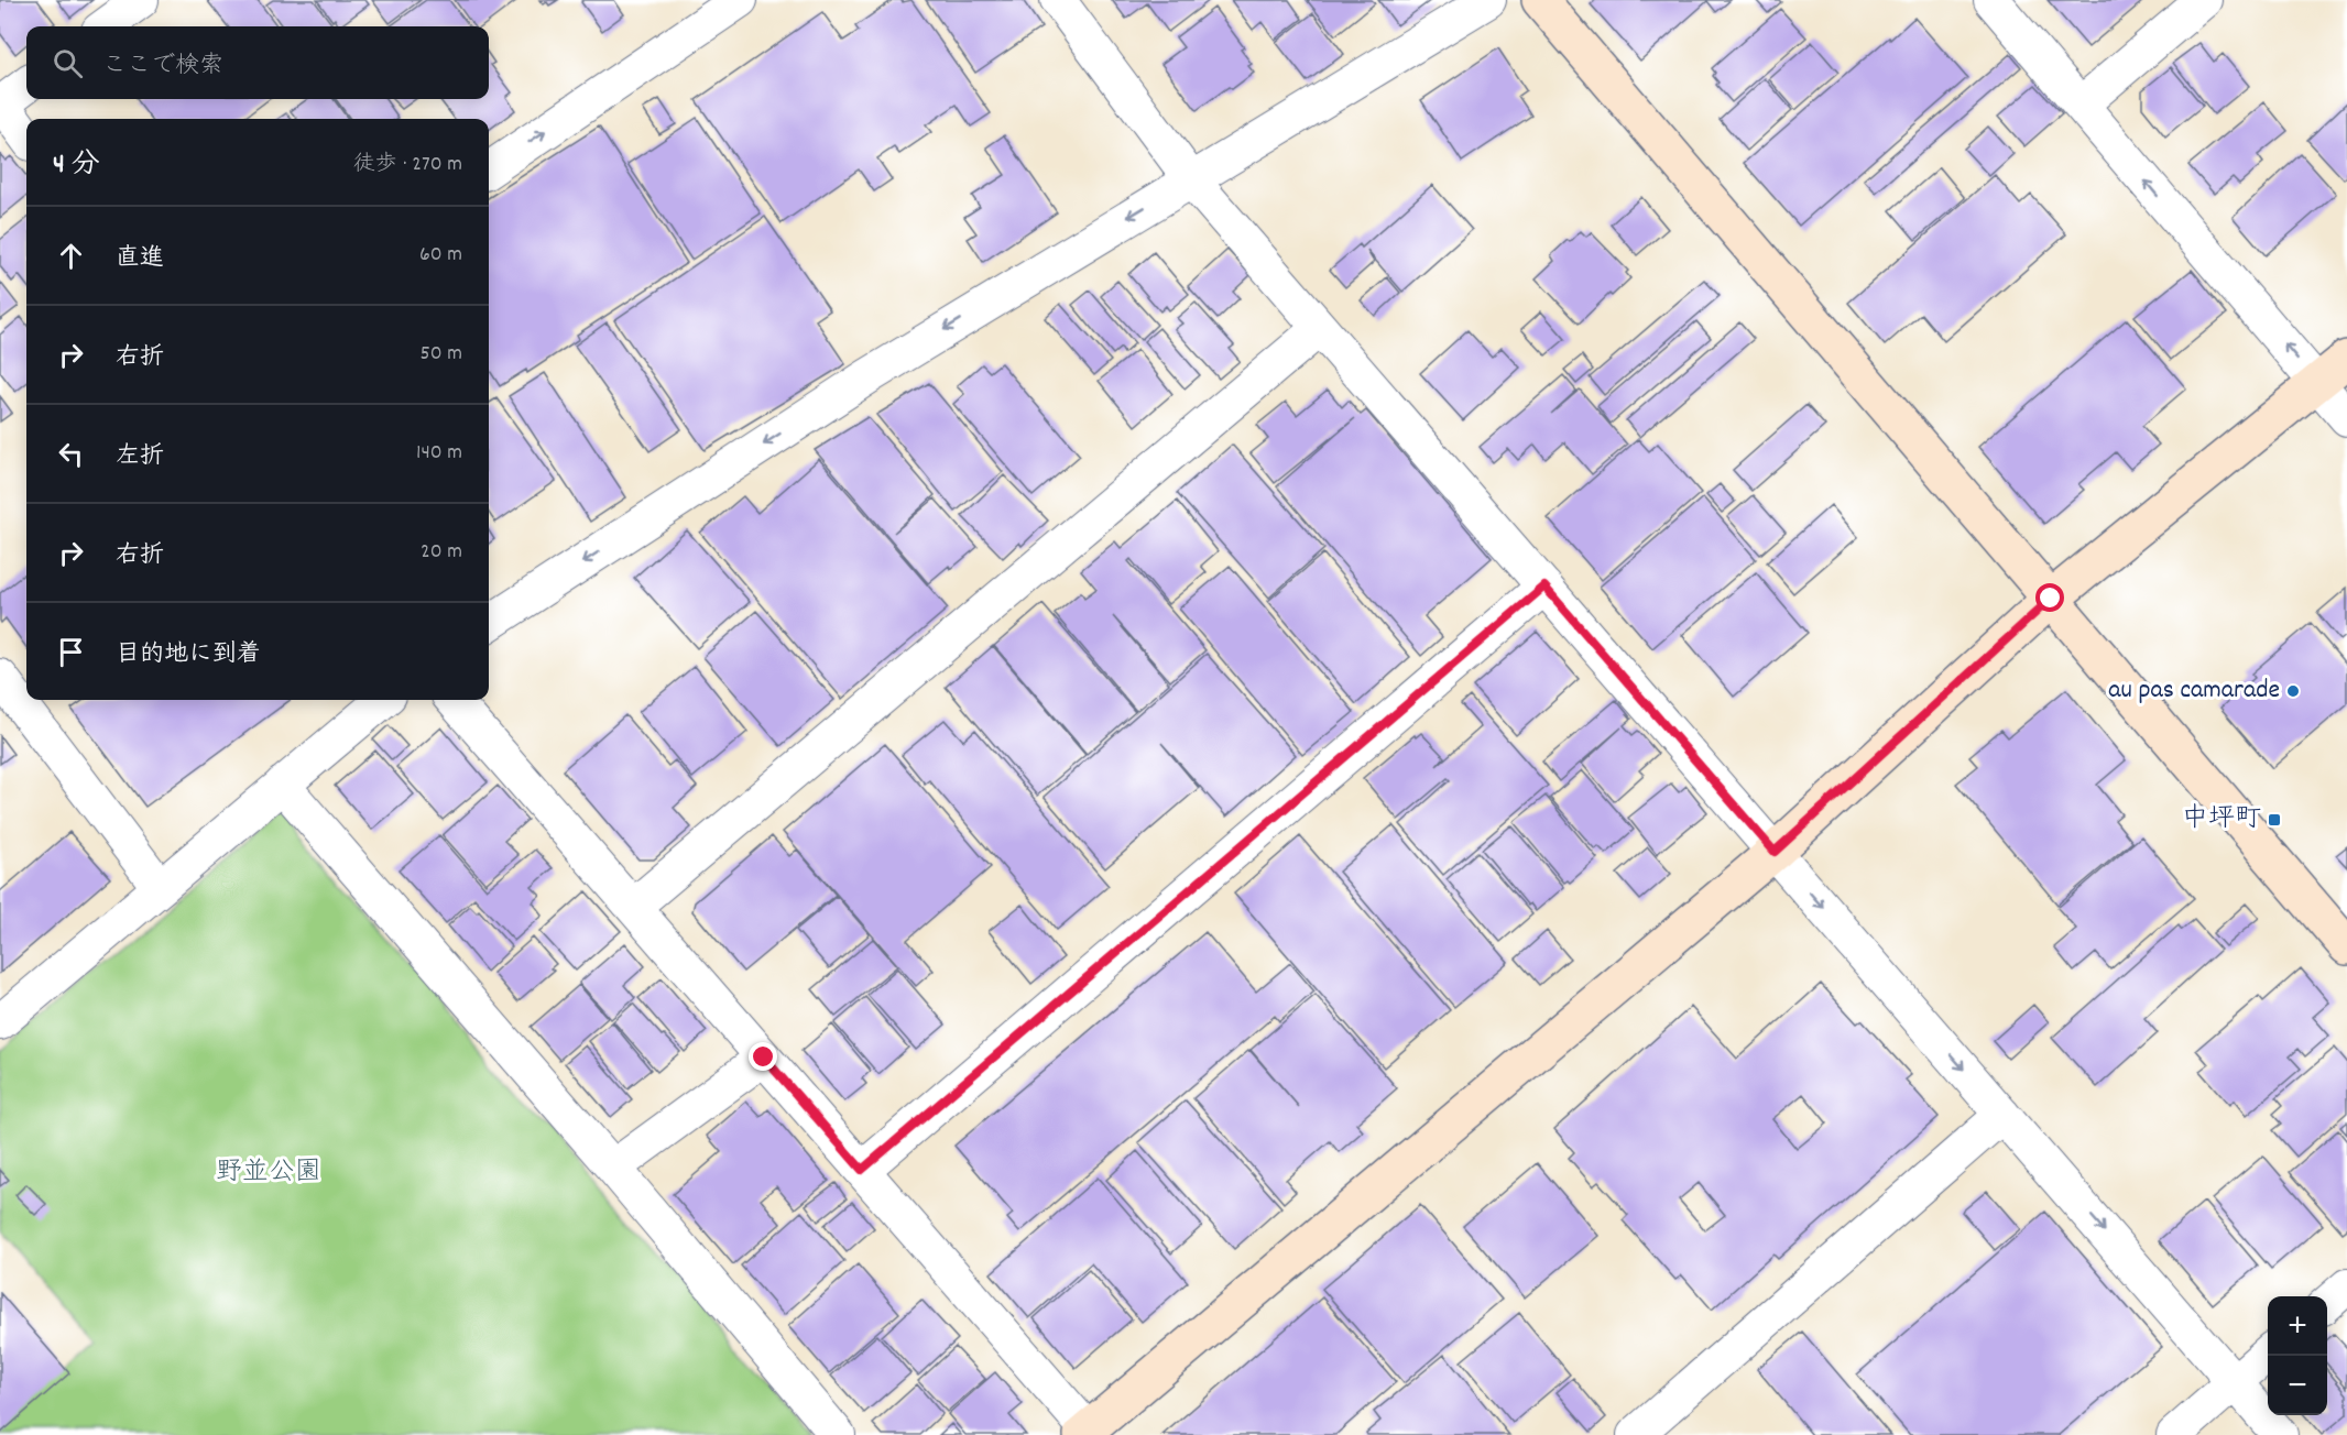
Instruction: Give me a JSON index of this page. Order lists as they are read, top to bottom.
{
  "parks": ["野並公園"],
  "places": {
    "other": ["au pas camarade"],
    "transit": ["中坪町"]
  },
  "page": {
    "search": "ここで検索",
    "heading": ["4 分", "徒歩 · 270 m"],
    "list": [
      ["直進", "60 m"],
      ["右折", "50 m"],
      ["左折", "140 m"],
      ["右折", "20 m"],
      "目的地に到着"
    ],
    "map_buttons": ["+", "−"]
  }
}
